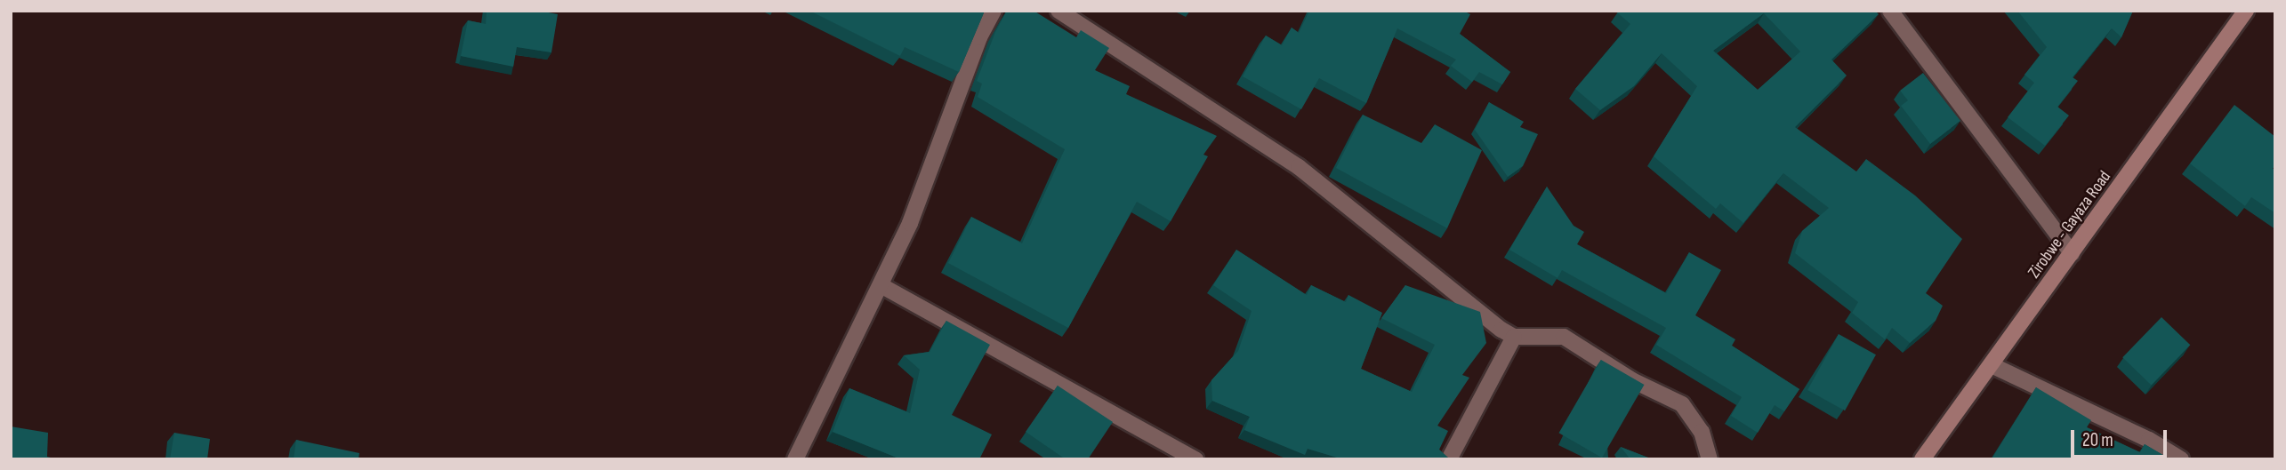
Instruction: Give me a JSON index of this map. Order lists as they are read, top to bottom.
{
  "streets": {
    "street": ["Zirobwe - Gayaza Road"]
  },
  "scale_bar": "20 m"
}
